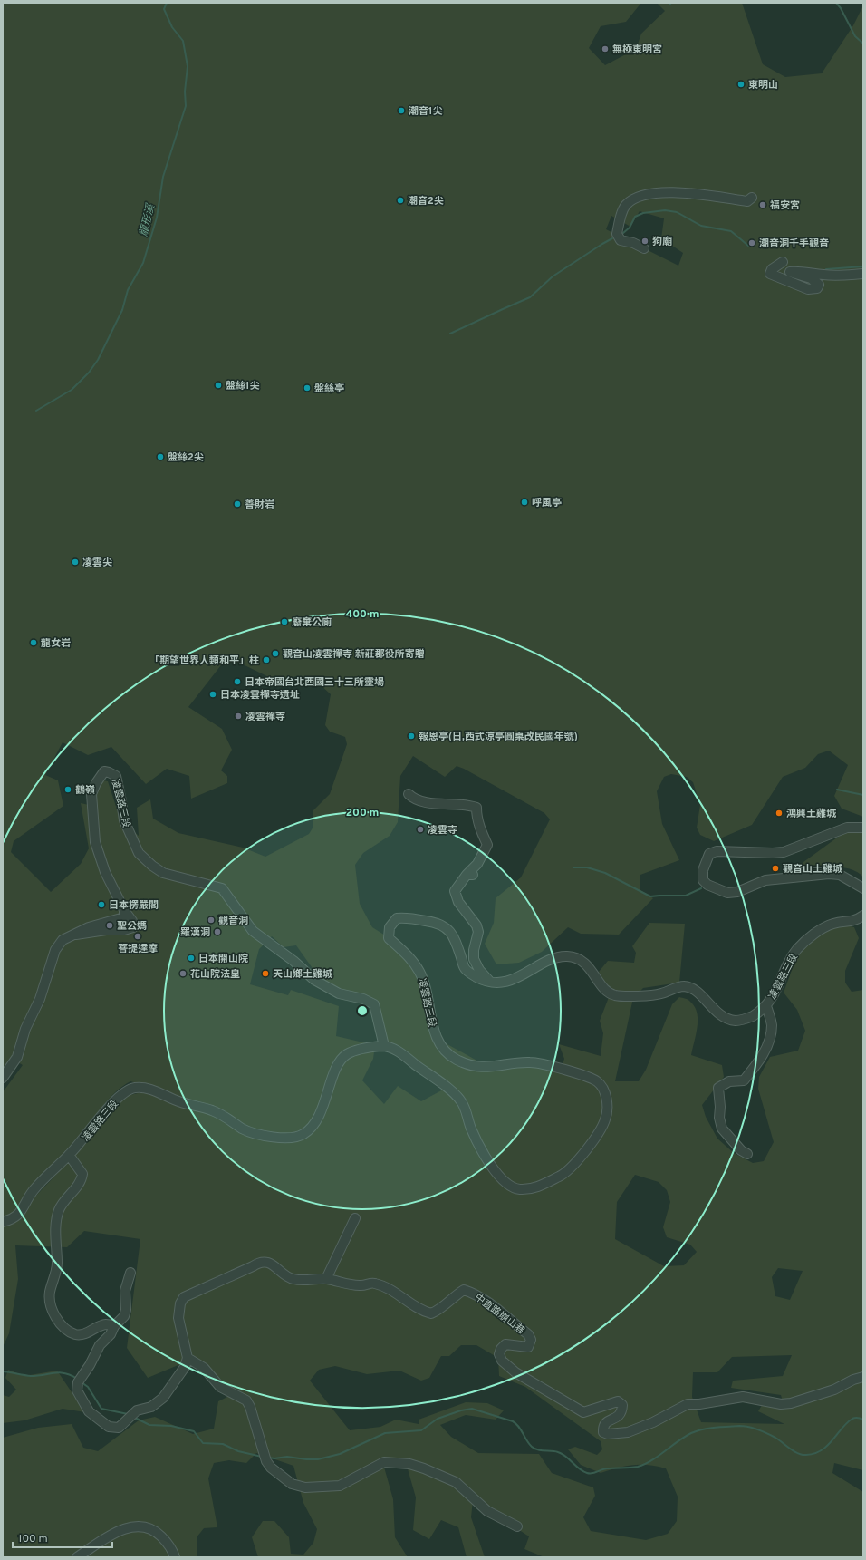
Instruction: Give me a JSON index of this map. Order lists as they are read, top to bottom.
{
  "streets": {
    "street": ["凌雲路三段", "中直路崩山巷"]
  },
  "water": ["龍形溪"],
  "places": [
    "無極東明宮",
    "東明山",
    "潮音1尖",
    "潮音2尖",
    "福安宮",
    "狗廟",
    "潮音洞千手觀音",
    "盤絲1尖",
    "盤絲亭",
    "盤絲2尖",
    "呼風亭",
    "善財岩",
    "凌雲尖",
    "廢棄公廁",
    "龍女岩",
    "觀音山凌雲禪寺 新莊郡役所寄贈",
    "「期望世界人類和平」柱",
    "日本帝國台北西國三十三所靈場",
    "日本凌雲禪寺遺址",
    "凌雲禪寺",
    "報恩亭(日,西式涼亭圓桌改民國年號)",
    "鶴嶺",
    "鴻興土雞城",
    "凌雲寺",
    "觀音山土雞城",
    "日本楞嚴閣",
    "觀音洞",
    "聖公媽",
    "羅漢洞",
    "菩提達摩",
    "日本開山院",
    "花山院法皇",
    "天山鄉土雞城"
  ],
  "scale_bar": "100 m",
  "rings": ["400 m", "200 m"]
}
